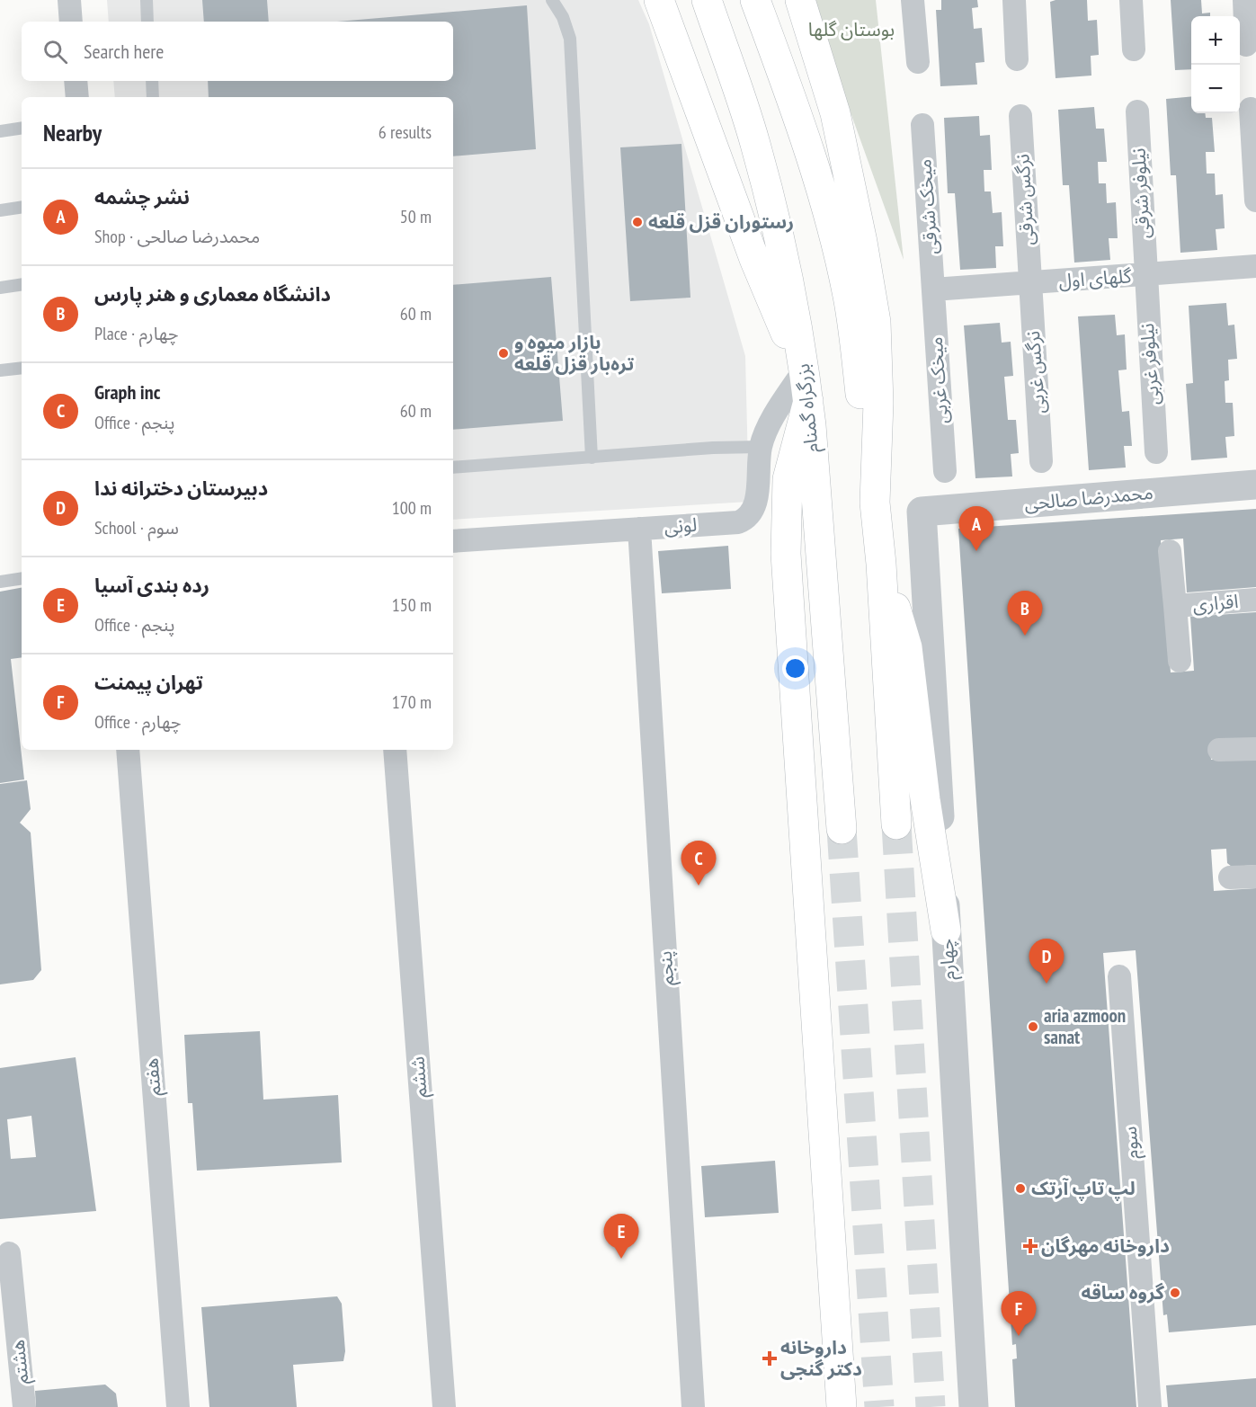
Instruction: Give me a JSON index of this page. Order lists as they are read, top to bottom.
{
  "streets": {
    "highway": ["بزرگراه گمنام"],
    "street": [
      "نیلوفر شرقی",
      "نرگس شرقی",
      "میخک شرقی",
      "گلهای اول",
      "نیلوفر غربی",
      "نرگس غربی",
      "میخک غربی",
      "محمدرضا صالحی",
      "لونی",
      "اقراری",
      "چهارم",
      "پنجم",
      "هفتم",
      "ششم",
      "سوم",
      "هشتم"
    ]
  },
  "crossings": [
    ["نیلوفر شرقی", "گلهای اول"],
    ["نیلوفر شرقی", "نیلوفر غربی"],
    ["نرگس شرقی", "گلهای اول"],
    ["نرگس شرقی", "نرگس غربی"],
    ["میخک شرقی", "گلهای اول"],
    ["میخک شرقی", "میخک غربی"],
    ["گلهای اول", "نیلوفر غربی"],
    ["گلهای اول", "نرگس غربی"],
    ["گلهای اول", "میخک غربی"],
    ["محمدرضا صالحی", "چهارم"],
    ["لونی", "پنجم"]
  ],
  "parks": ["بوستان گلها"],
  "places": {
    "other": [
      "رستوران قزل قلعه",
      "بازار میوه و تره‌بار قزل قلعه",
      "aria azmoon sanat",
      "لپ تاپ آرتک",
      "گروه ساقه"
    ],
    "health": ["داروخانه مهرگان", "داروخانه دکتر گنجی"]
  },
  "page": {
    "map_buttons": ["+", "−"],
    "search": "Search here",
    "heading": ["Nearby", "6 results"],
    "list": [
      {
        "mark": "A",
        "name": "نشر چشمه",
        "note": "Shop · محمدرضا صالحی",
        "value": "50 m"
      },
      {
        "mark": "B",
        "name": "دانشگاه معماری و هنر پارس",
        "note": "Place · چهارم",
        "value": "60 m"
      },
      {
        "mark": "C",
        "name": "Graph inc",
        "note": "Office · پنجم",
        "value": "60 m"
      },
      {
        "mark": "D",
        "name": "دبیرستان دخترانه ندا",
        "note": "School · سوم",
        "value": "100 m"
      },
      {
        "mark": "E",
        "name": "رده بندی آسیا",
        "note": "Office · پنجم",
        "value": "150 m"
      },
      {
        "mark": "F",
        "name": "تهران پیمنت",
        "note": "Office · چهارم",
        "value": "170 m"
      }
    ],
    "pins": [
      "A",
      "B",
      "C",
      "D",
      "E",
      "F"
    ]
  }
}
